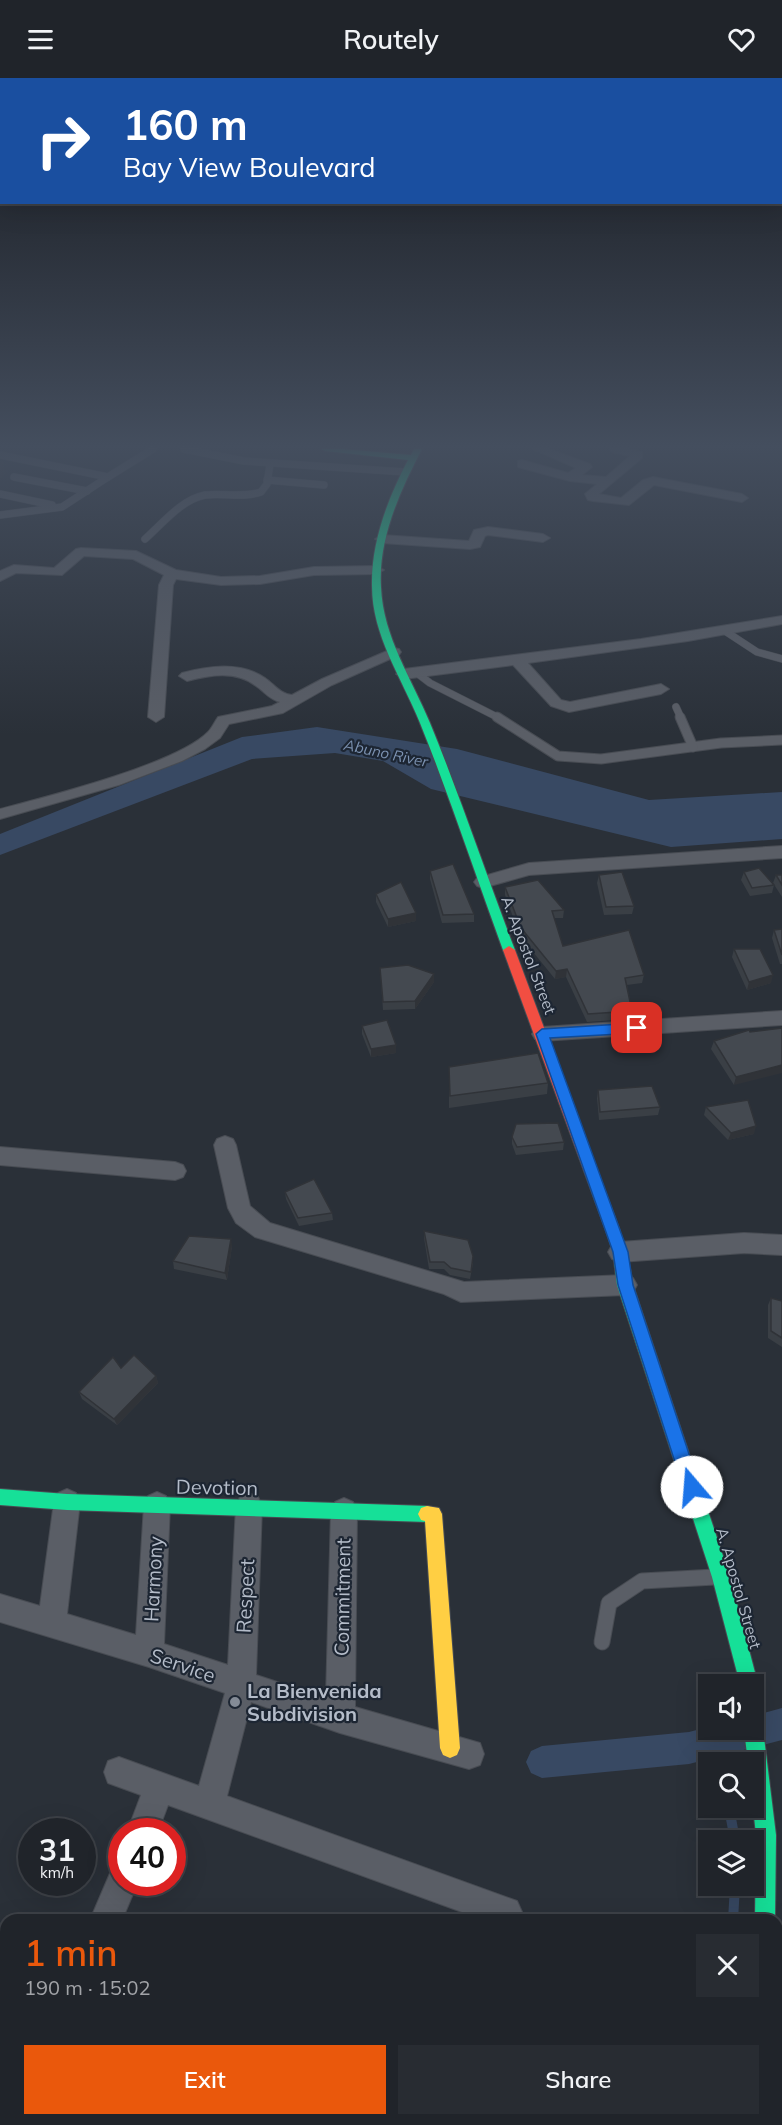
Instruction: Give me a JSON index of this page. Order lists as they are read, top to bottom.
{
  "streets": {
    "street": [
      "A. Apostol Street",
      "Devotion",
      "Harmony",
      "Respect",
      "Commitment",
      "Service"
    ]
  },
  "crossings": [
    ["Devotion", "Harmony"],
    ["Devotion", "Respect"],
    ["Devotion", "Commitment"],
    ["Devotion", "Service"],
    ["Harmony", "Service"],
    ["Respect", "Service"],
    ["Commitment", "Service"]
  ],
  "water": ["Abuno River"],
  "places": ["La Bienvenida Subdivision"],
  "page": {
    "header": "Routely",
    "turn": ["160 m", "Bay View Boulevard"],
    "speed": "31 km/h",
    "limit": "40",
    "heading": ["1 min", "190 m · 15:02"],
    "buttons": ["Exit", "Share"]
  }
}
